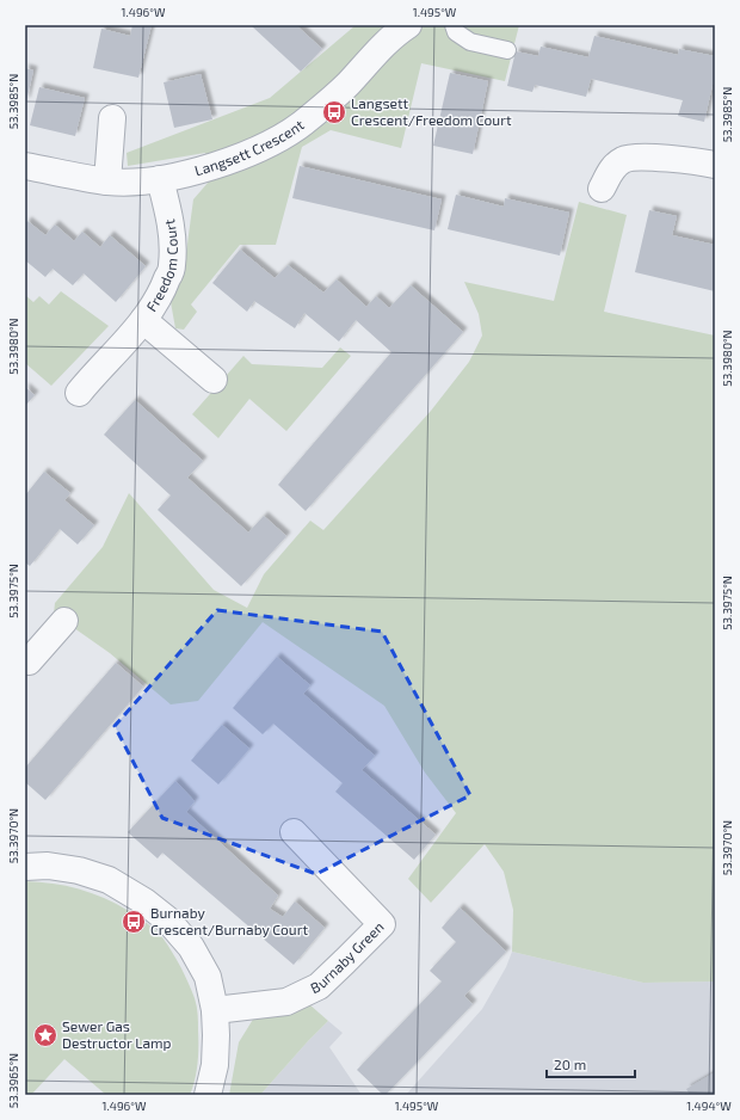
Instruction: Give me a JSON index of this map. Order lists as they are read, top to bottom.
{
  "streets": {
    "street": ["Langsett Crescent", "Freedom Court", "Burnaby Green"]
  },
  "crossings": [
    ["Langsett Crescent", "Freedom Court"]
  ],
  "places": {
    "bus stop": ["Langsett Crescent/Freedom Court", "Burnaby Crescent/Burnaby Court"],
    "place": ["Sewer Gas Destructor Lamp"]
  },
  "scale_bar": "20 m",
  "coordinates": [
    "1.496°W",
    "1.495°W",
    "53.3985°N",
    "53.3980°N",
    "53.3975°N",
    "53.3970°N",
    "53.3965°N",
    "1.494°W"
  ]
}
